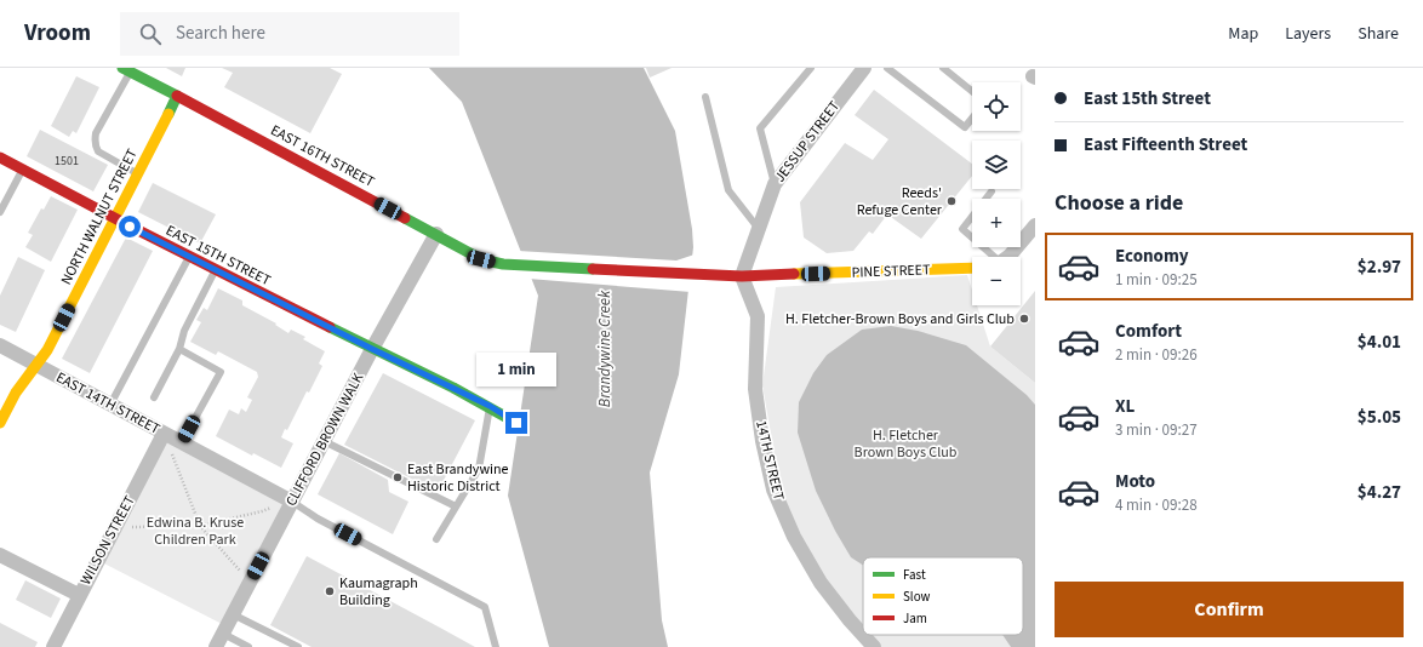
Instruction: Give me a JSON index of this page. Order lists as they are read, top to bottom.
{
  "streets": {
    "street": [
      "JESSUP STREET",
      "EAST 16TH STREET",
      "NORTH WALNUT STREET",
      "EAST 15TH STREET",
      "PINE STREET",
      "EAST 14TH STREET",
      "CLIFFORD BROWN WALK",
      "14TH STREET",
      "WILSON STREET"
    ]
  },
  "crossings": [
    ["JESSUP STREET", "EAST 16TH STREET"],
    ["JESSUP STREET", "PINE STREET"],
    ["JESSUP STREET", "14TH STREET"],
    ["EAST 16TH STREET", "NORTH WALNUT STREET"],
    ["EAST 16TH STREET", "PINE STREET"],
    ["EAST 16TH STREET", "CLIFFORD BROWN WALK"],
    ["EAST 16TH STREET", "14TH STREET"],
    ["NORTH WALNUT STREET", "EAST 15TH STREET"],
    ["NORTH WALNUT STREET", "EAST 14TH STREET"],
    ["EAST 15TH STREET", "CLIFFORD BROWN WALK"],
    ["PINE STREET", "14TH STREET"],
    ["EAST 14TH STREET", "CLIFFORD BROWN WALK"],
    ["EAST 14TH STREET", "WILSON STREET"]
  ],
  "water": ["Brandywine Creek"],
  "parks": ["H. Fletcher Brown Boys Club", "Edwina B. Kruse Children Park"],
  "places": [
    "Reeds' Refuge Center",
    "H. Fletcher-Brown Boys and Girls Club",
    "East Brandywine Historic District",
    "Kaumagraph Building"
  ],
  "house_numbers": ["1501"],
  "legend": ["Fast", "Slow", "Jam"],
  "page": {
    "header": "Vroom",
    "search": "Search here",
    "nav": ["Map", "Layers", "Share"],
    "banner": ["East 15th Street", "East Fifteenth Street"],
    "map_buttons": ["+", "−"],
    "heading": "Choose a ride",
    "list": [
      {
        "name": "Economy",
        "note": "1 min · 09:25",
        "value": "$2.97"
      },
      {
        "name": "Comfort",
        "note": "2 min · 09:26",
        "value": "$4.01"
      },
      {
        "name": "XL",
        "note": "3 min · 09:27",
        "value": "$5.05"
      },
      {
        "name": "Moto",
        "note": "4 min · 09:28",
        "value": "$4.27"
      }
    ],
    "bubble": "1 min",
    "buttons": "Confirm"
  }
}
